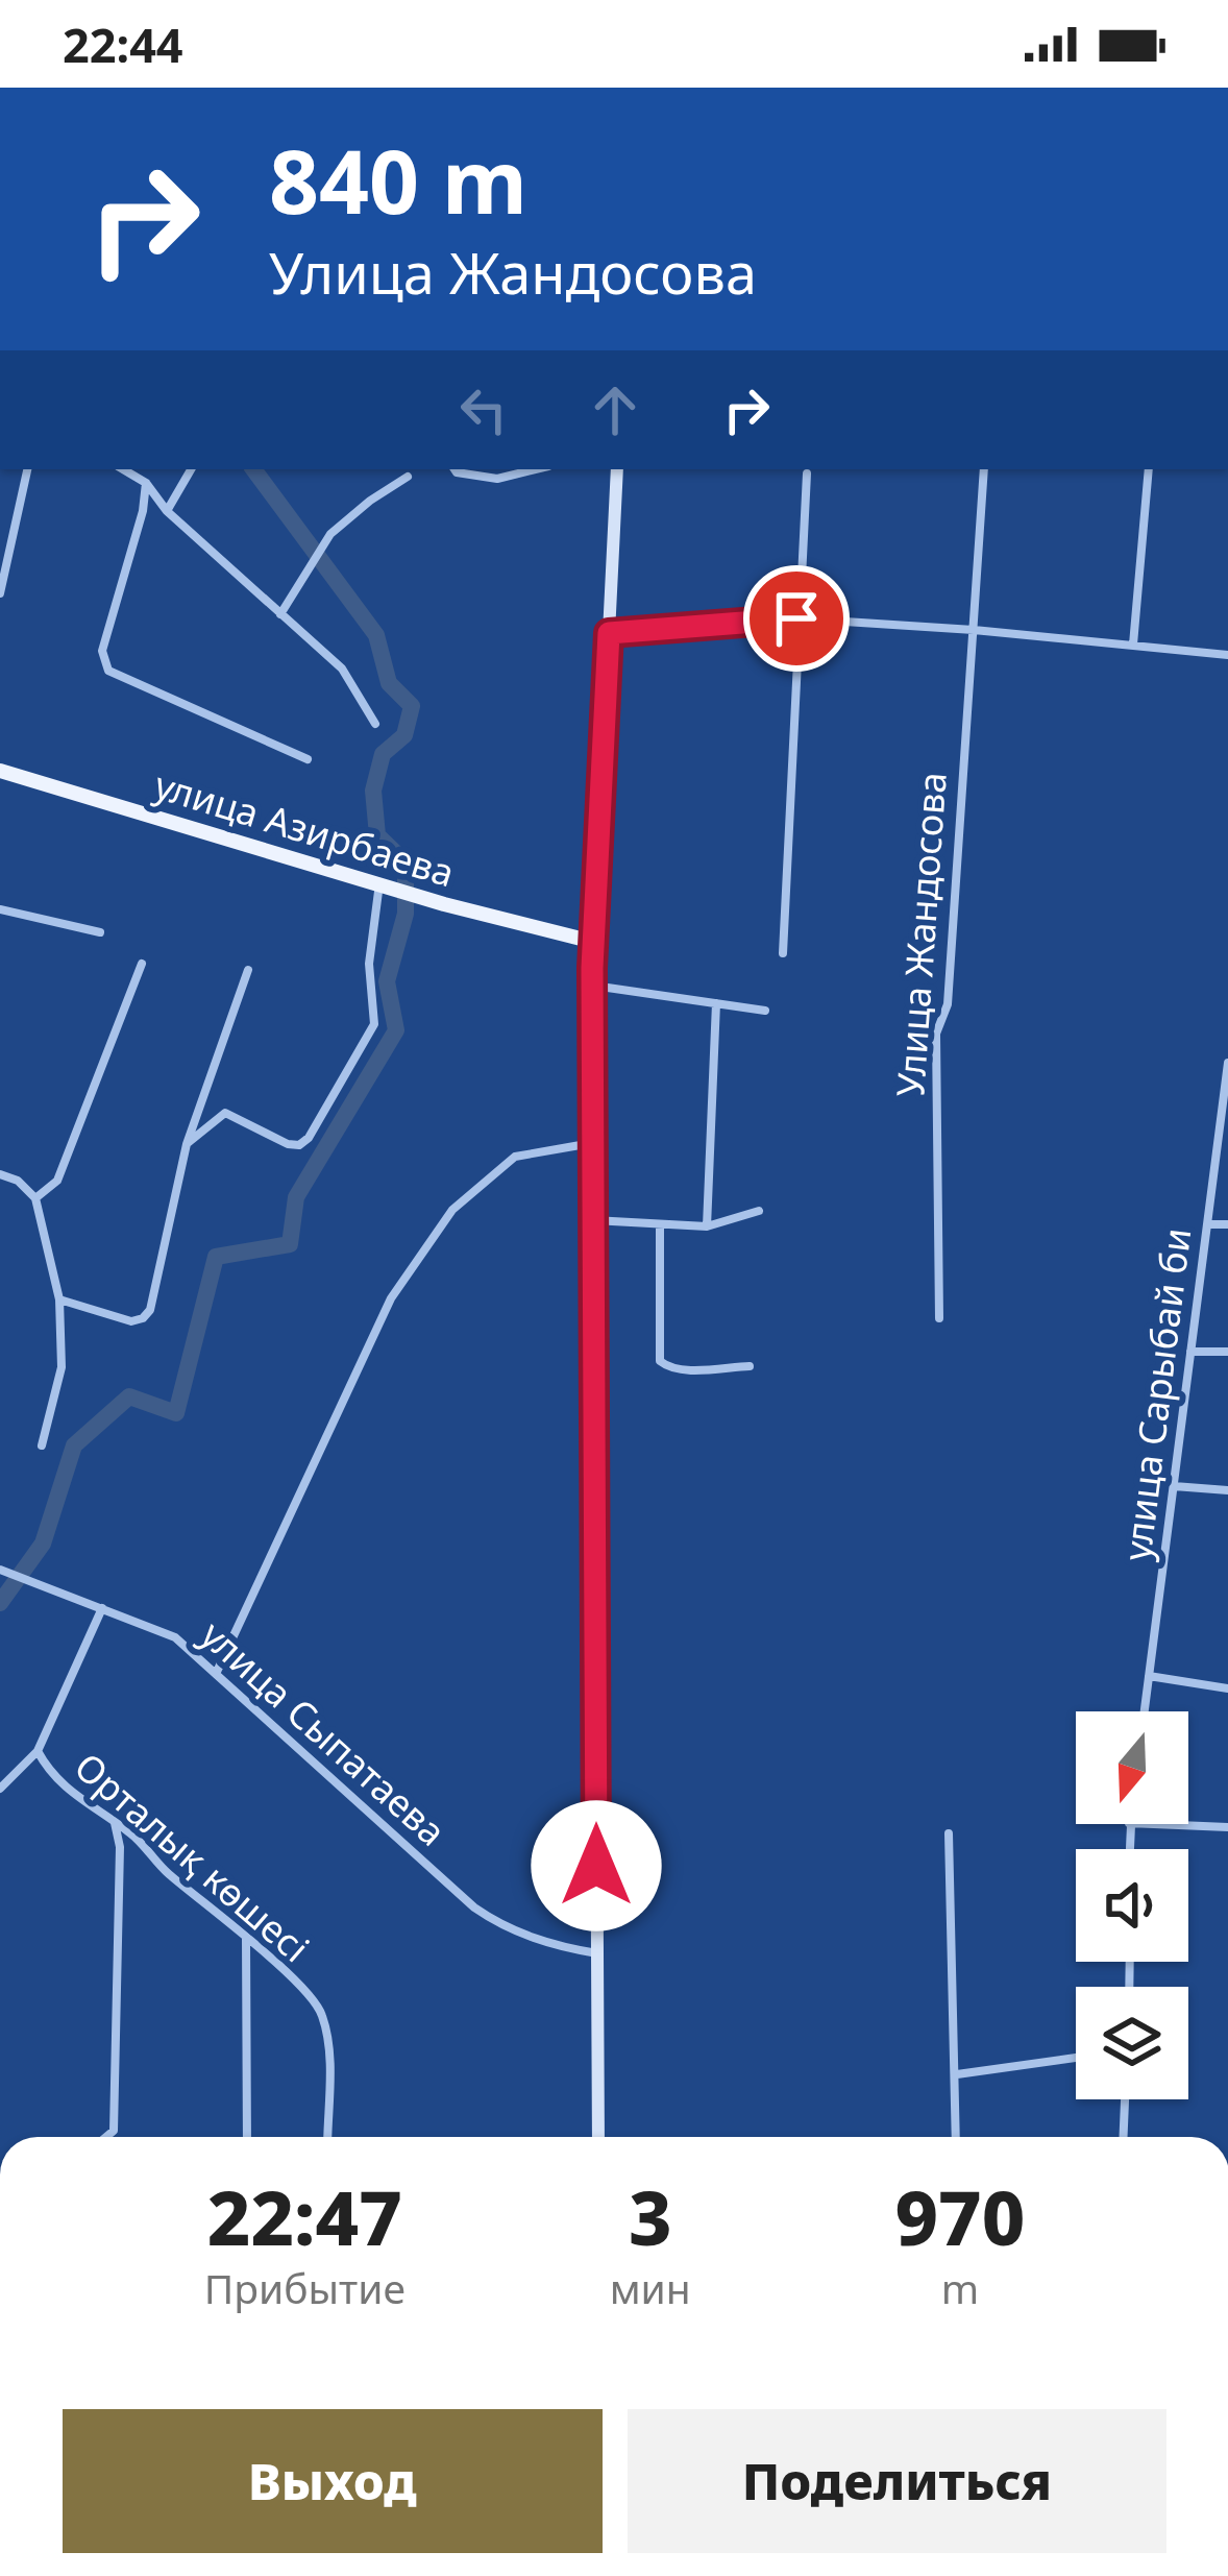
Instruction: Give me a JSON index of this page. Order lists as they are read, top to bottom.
{
  "streets": {
    "main road": ["улица Азирбаева"],
    "street": [
      "Улица Жандосова",
      "улица Сарыбай би",
      "улица Сыпатаева",
      "Орталық көшесі"
    ]
  },
  "north": "bottom",
  "page": {
    "status": "22:44",
    "turn": ["840 m", "Улица Жандосова"],
    "eta": [
      "22:47",
      "Прибытие",
      "3",
      "мин",
      "970",
      "m"
    ],
    "buttons": ["Выход", "Поделиться"]
  }
}
